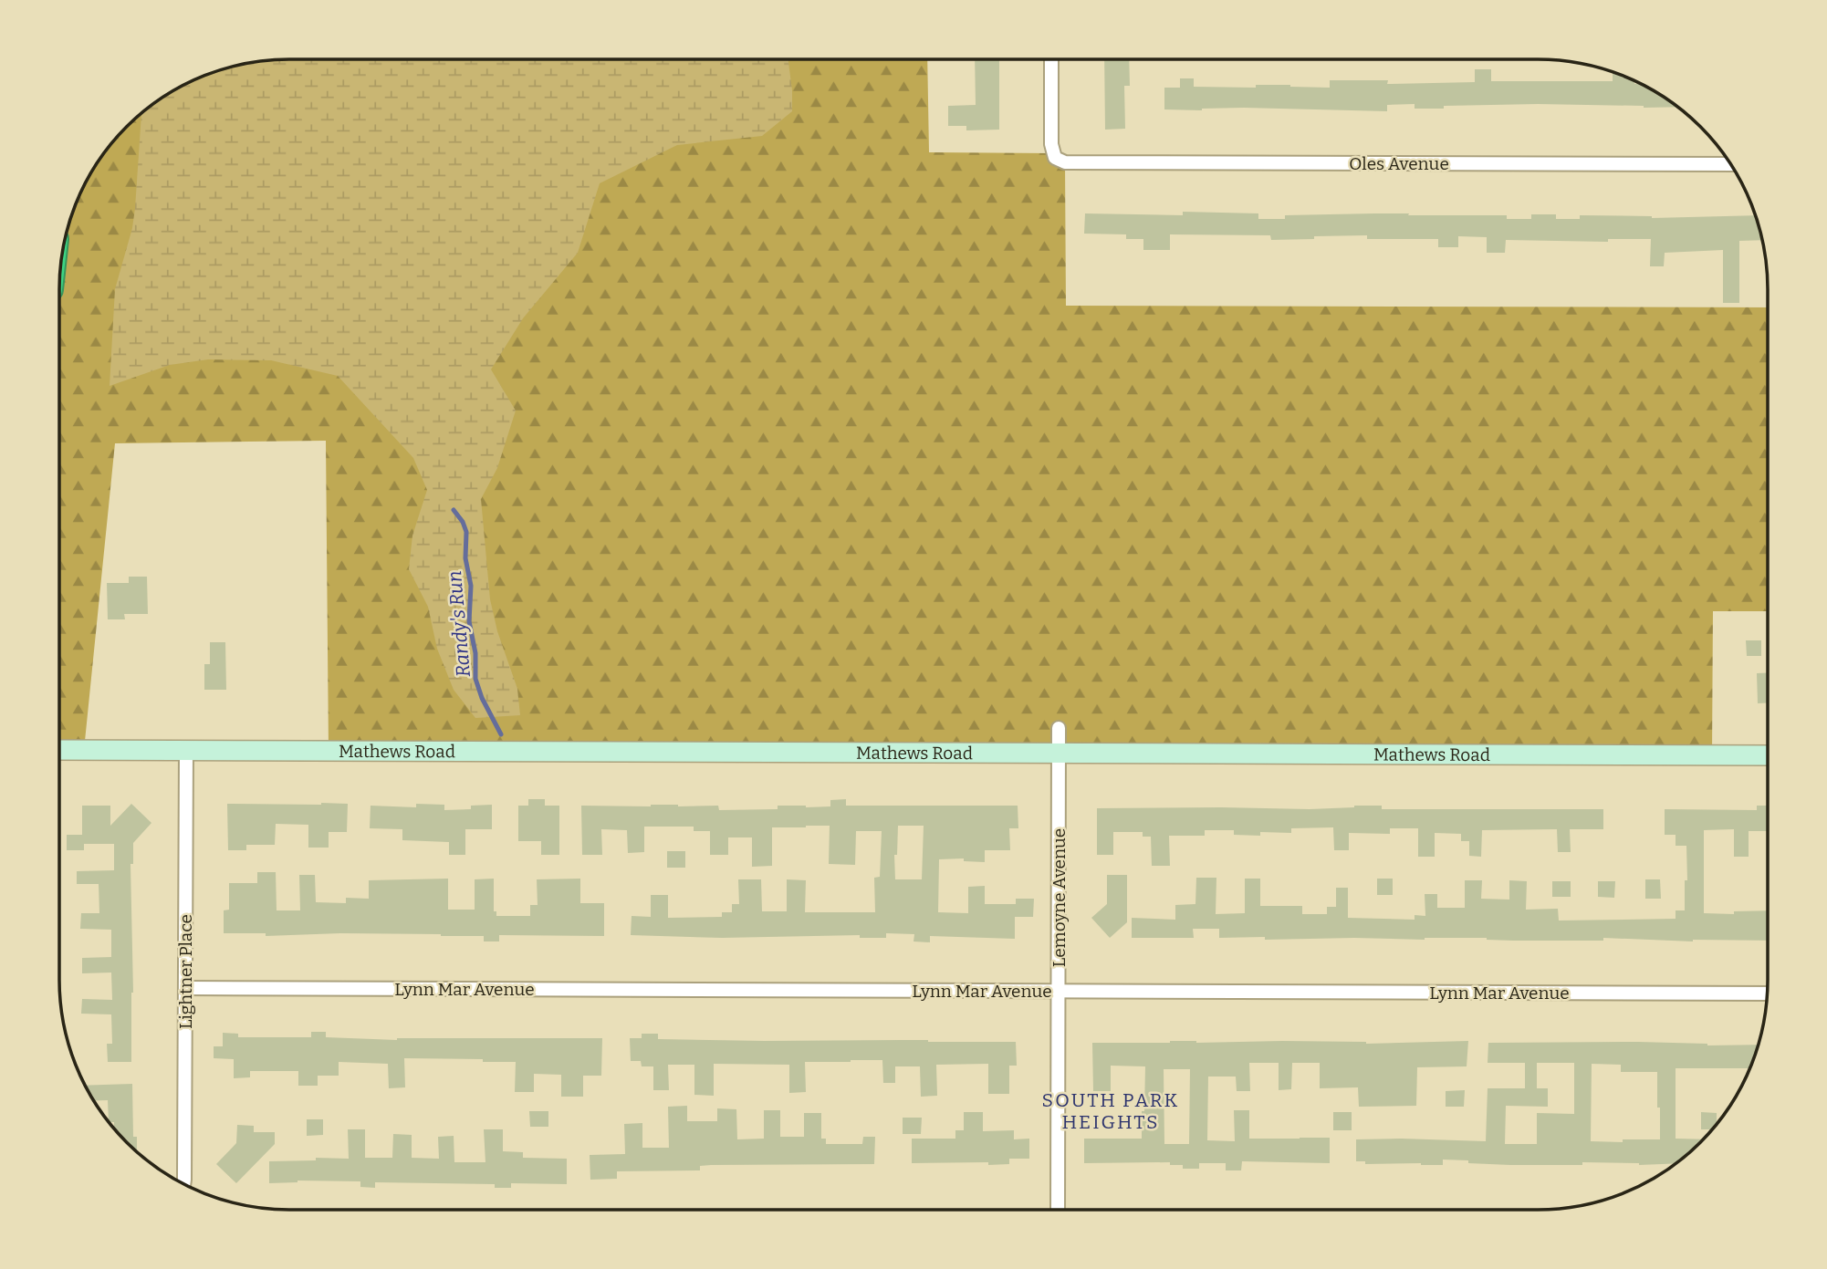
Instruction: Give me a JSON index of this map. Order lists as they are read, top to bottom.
{
  "streets": {
    "street": [
      "Oles Avenue",
      "Mathews Road",
      "Lemoyne Avenue",
      "Lightner Place",
      "Lynn Mar Avenue"
    ]
  },
  "crossings": [
    ["Mathews Road", "Lemoyne Avenue"],
    ["Mathews Road", "Lightner Place"],
    ["Lemoyne Avenue", "Lynn Mar Avenue"],
    ["Lightner Place", "Lynn Mar Avenue"]
  ],
  "districts": ["SOUTH PARK HEIGHTS"],
  "water": ["Randy's Run"]
}
